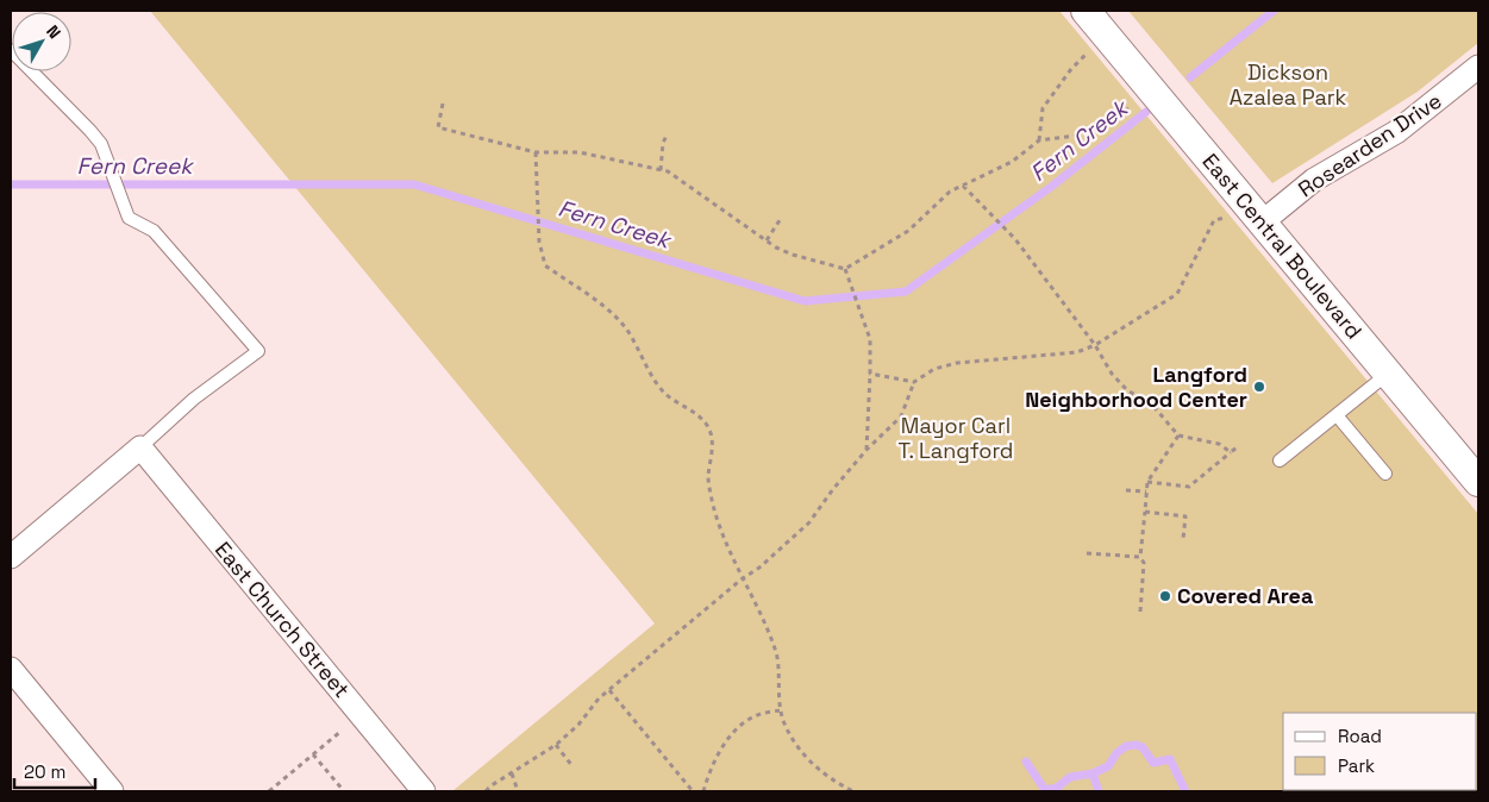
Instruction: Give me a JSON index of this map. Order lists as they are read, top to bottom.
{
  "streets": {
    "street": ["Rosearden Drive", "East Central Boulevard", "East Church Street"]
  },
  "crossings": [
    ["Rosearden Drive", "East Central Boulevard"]
  ],
  "water": ["Fern Creek"],
  "parks": ["Dickson Azalea Park", "Mayor Carl T. Langford"],
  "places": ["Langford Neighborhood Center", "Covered Area"],
  "legend": ["Road", "Park"],
  "scale_bar": "20 m",
  "north": "top right"
}
